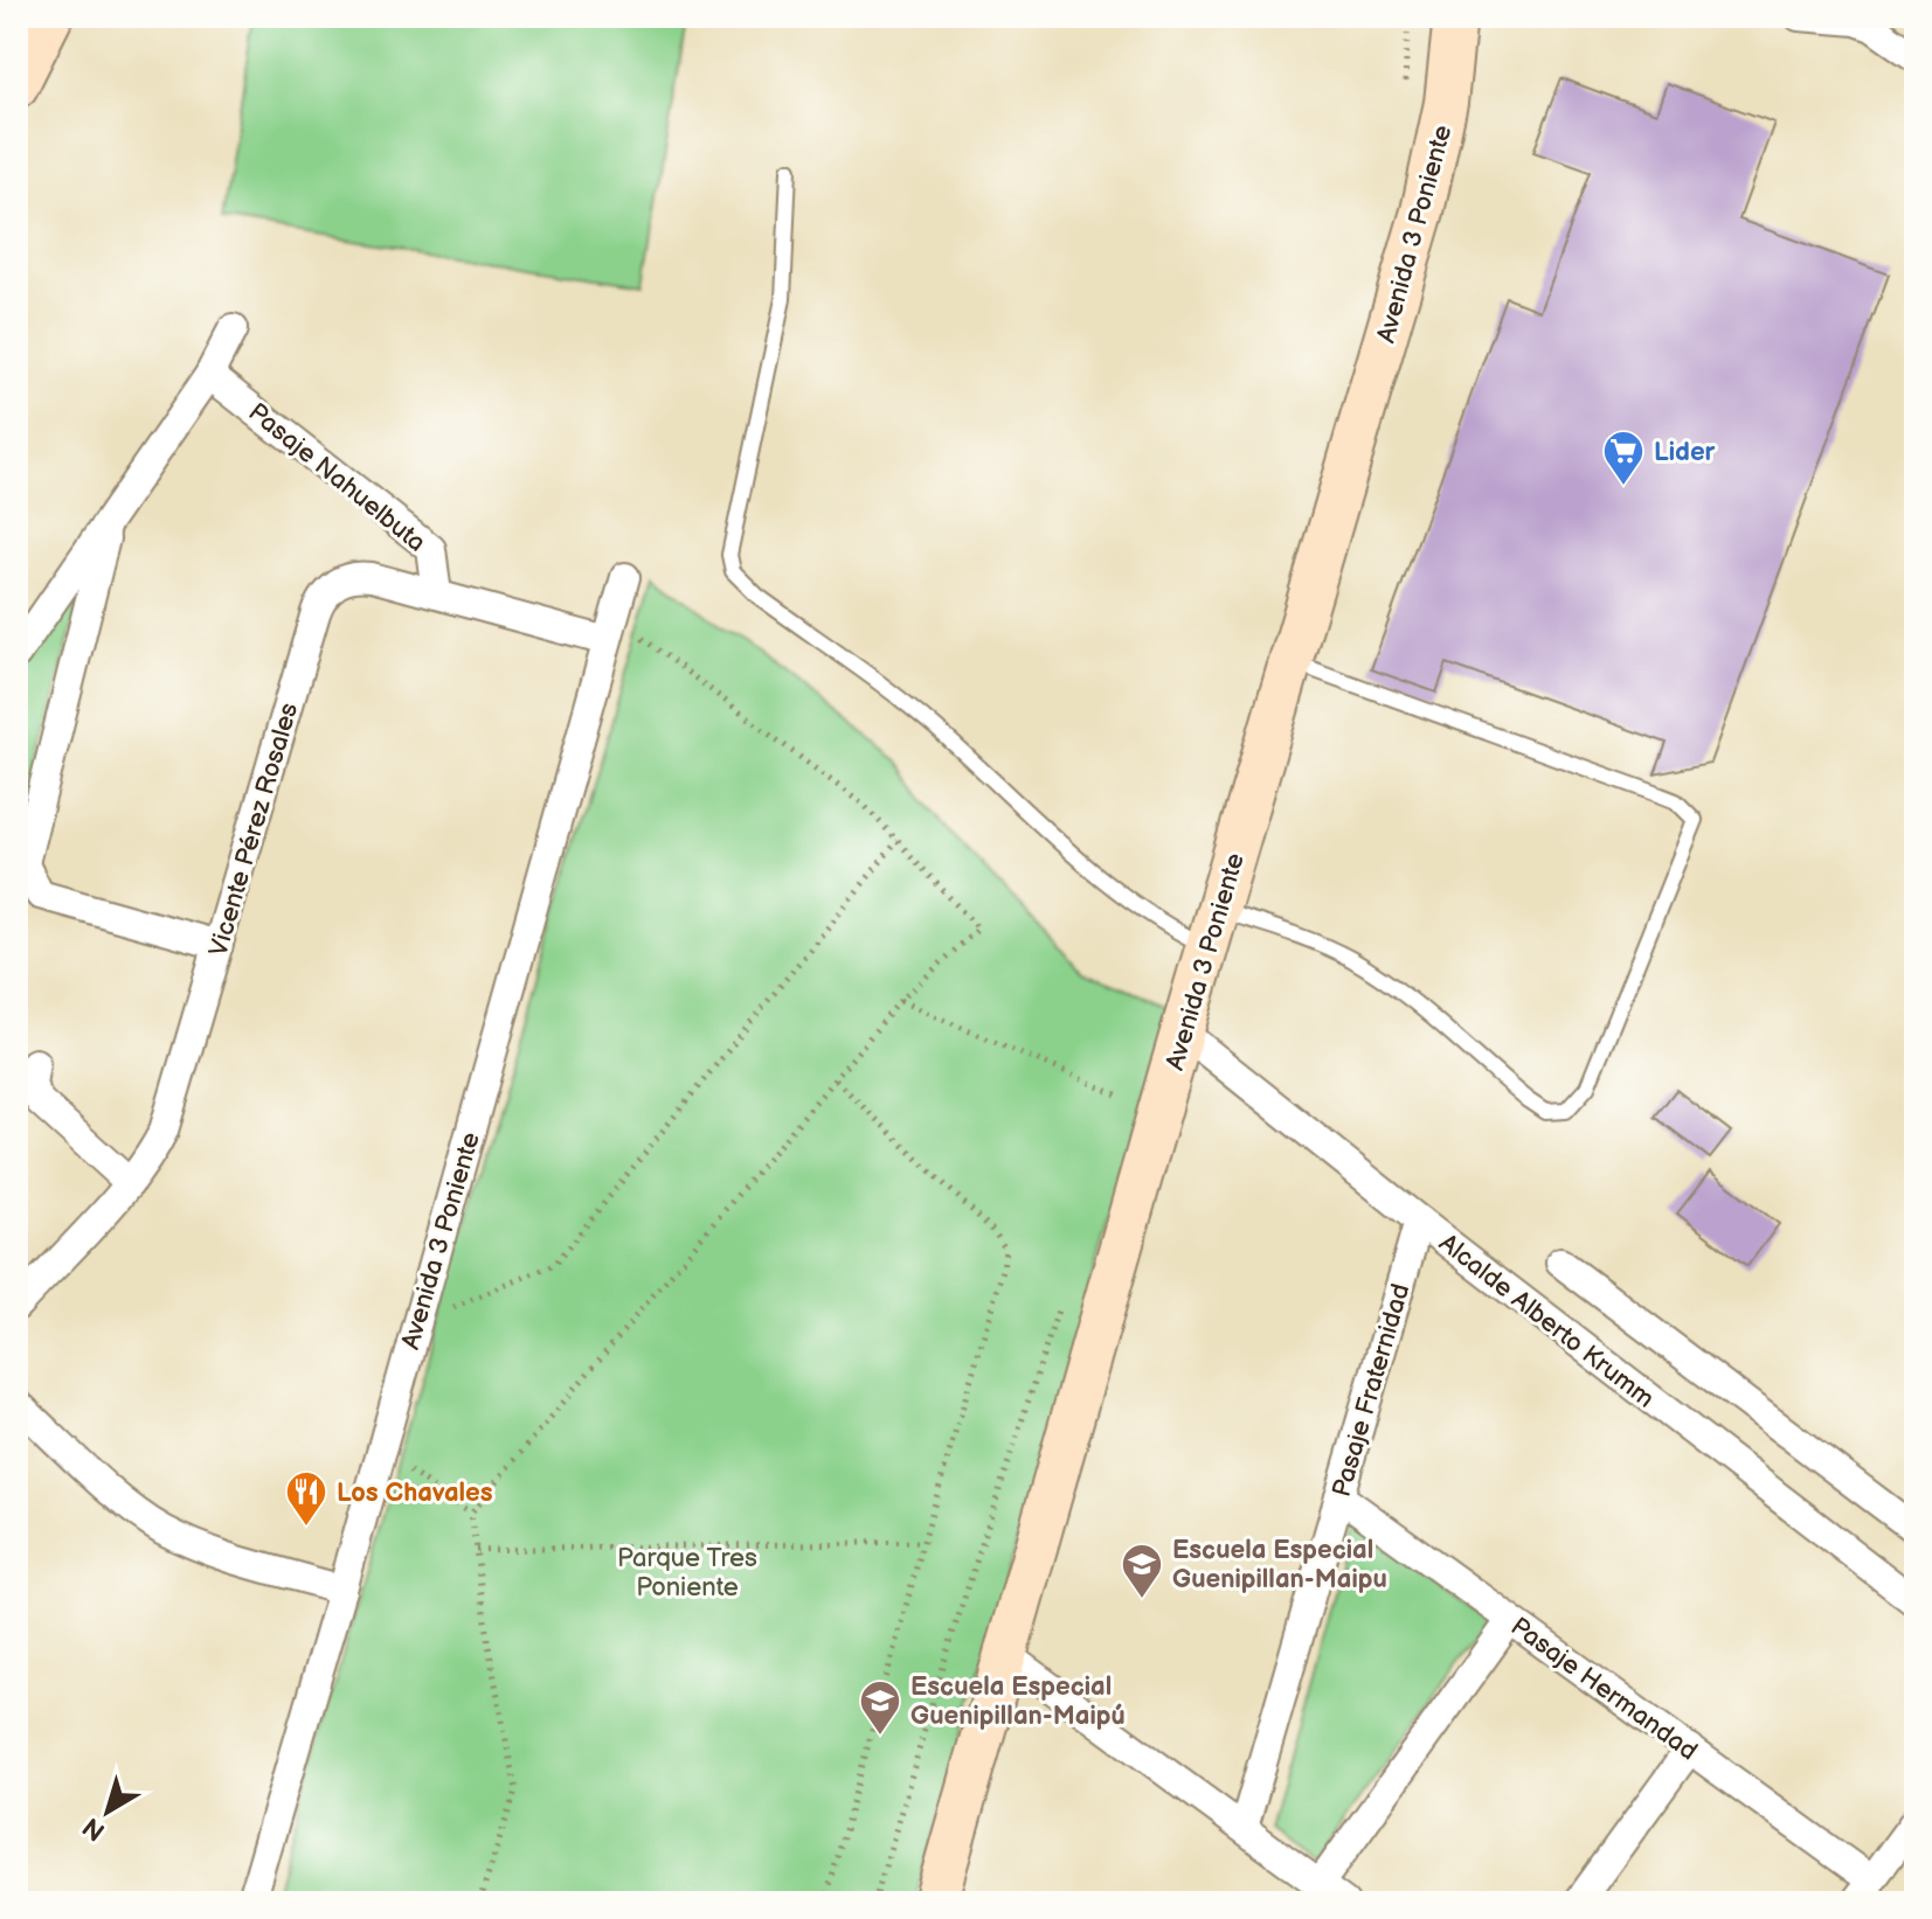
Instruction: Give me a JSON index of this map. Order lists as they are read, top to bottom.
{
  "streets": {
    "main road": ["Avenida 3 Poniente"],
    "street": [
      "Pasaje Nahuelbuta",
      "Vicente Pérez Rosales",
      "Alcalde Alberto Krumm",
      "Pasaje Fraternidad",
      "Pasaje Hermandad"
    ]
  },
  "crossings": [
    ["Avenida 3 Poniente", "Vicente Pérez Rosales"],
    ["Avenida 3 Poniente", "Alcalde Alberto Krumm"],
    ["Pasaje Nahuelbuta", "Vicente Pérez Rosales"],
    ["Alcalde Alberto Krumm", "Pasaje Fraternidad"],
    ["Pasaje Fraternidad", "Pasaje Hermandad"]
  ],
  "parks": ["Parque Tres Poniente"],
  "places": {
    "supermarket": ["Lider"],
    "restaurant": ["Los Chavales"],
    "school or university": ["Escuela Especial Guenipillan-Maipu", "Escuela Especial Guenipillan-Maipú"]
  },
  "north": "bottom left"
}
